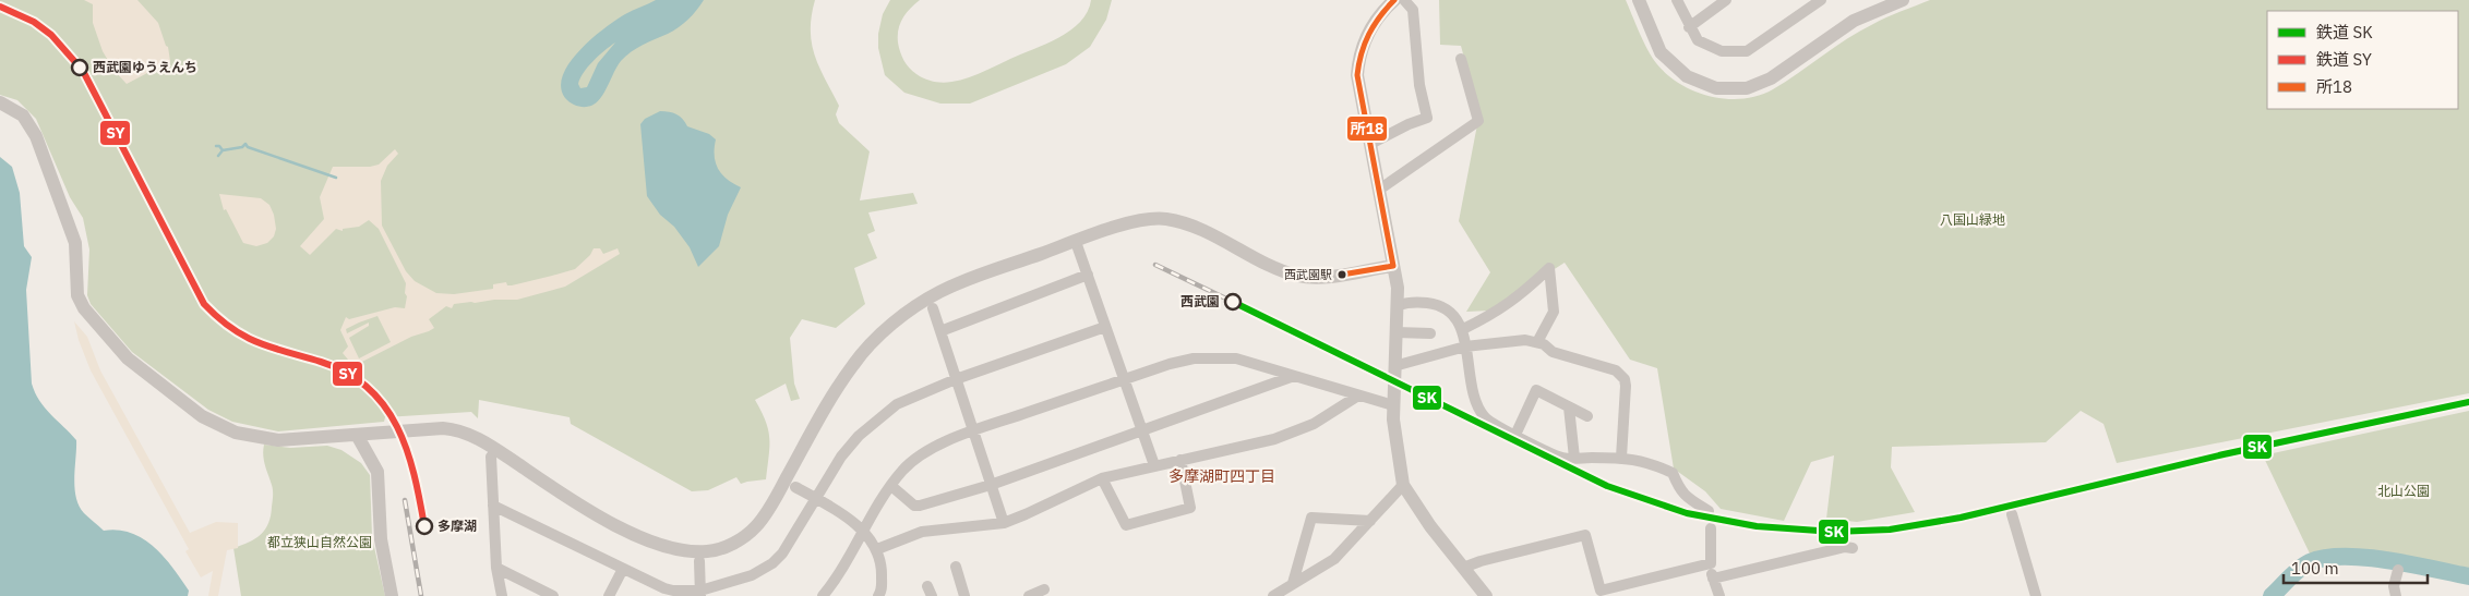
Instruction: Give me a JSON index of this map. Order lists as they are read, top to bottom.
{
  "districts": ["多摩湖町四丁目"],
  "parks": ["八国山緑地", "北山公園", "都立狭山自然公園"],
  "places": [
    "西武園ゆうえんち",
    "西武園駅",
    "西武園",
    "多摩湖"
  ],
  "lines": ["transit line 所18", "rail line SY", "rail line SK"],
  "legend": ["鉄道 SK", "鉄道 SY", "所18"],
  "scale_bar": "100 m"
}
